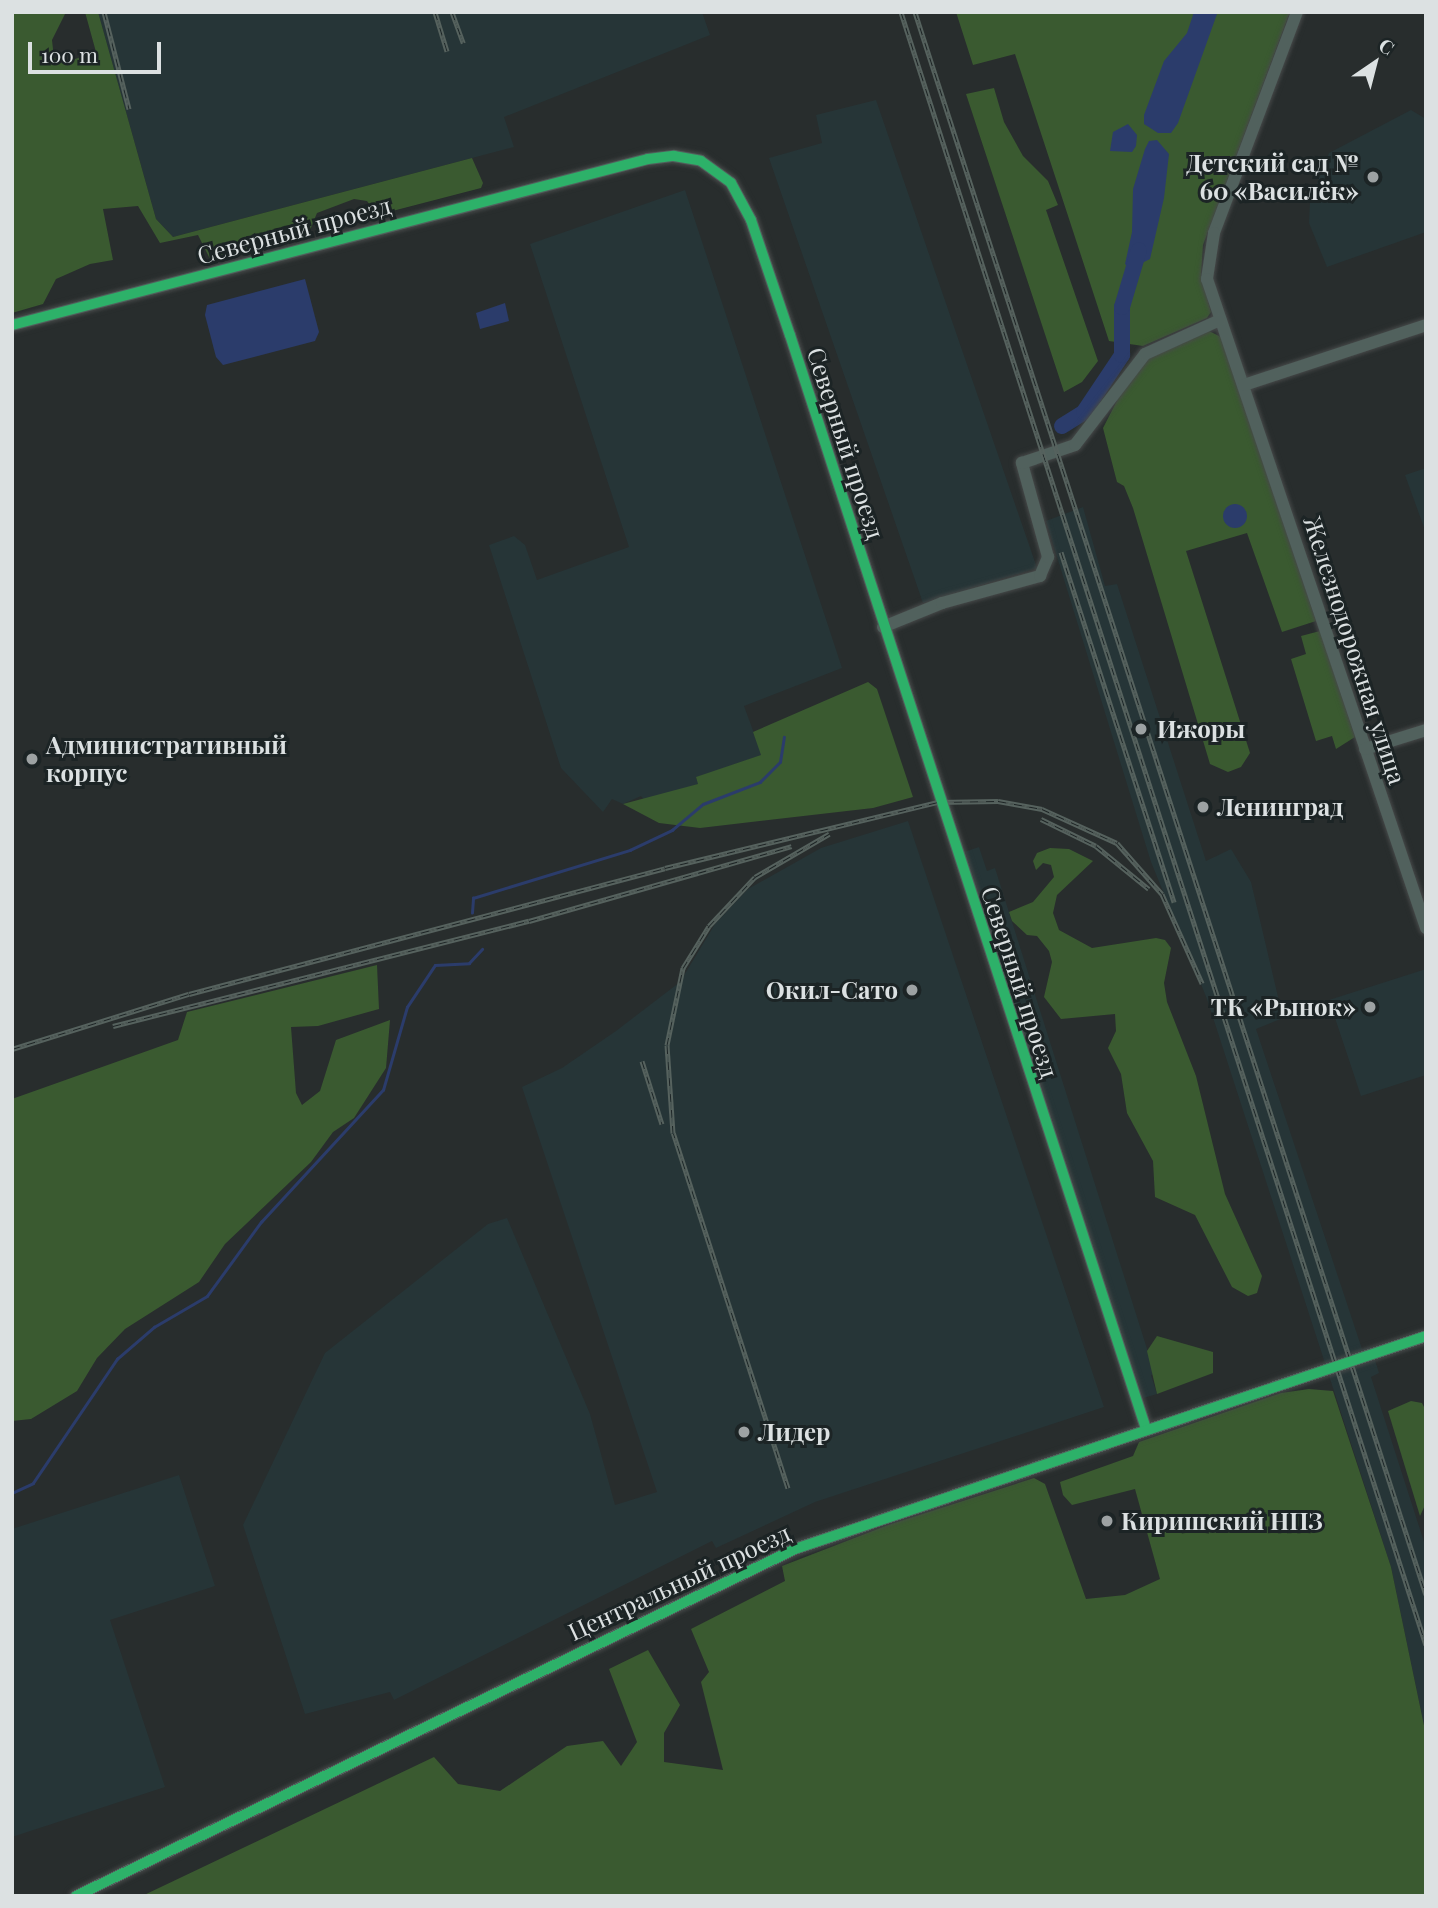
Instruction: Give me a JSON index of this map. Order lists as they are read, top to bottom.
{
  "streets": {
    "street": ["Северный проезд", "Железнодорожная улица", "Центральный проезд"]
  },
  "crossings": [
    ["Северный проезд", "Центральный проезд"]
  ],
  "places": [
    "Детский сад № 60 «Василёк»",
    "Ижоры",
    "Административный корпус",
    "Ленинград",
    "Окил-Сато",
    "ТК «Рынок»",
    "Лидер",
    "Киришский НПЗ"
  ],
  "scale_bar": "100 m",
  "north": "top right"
}
